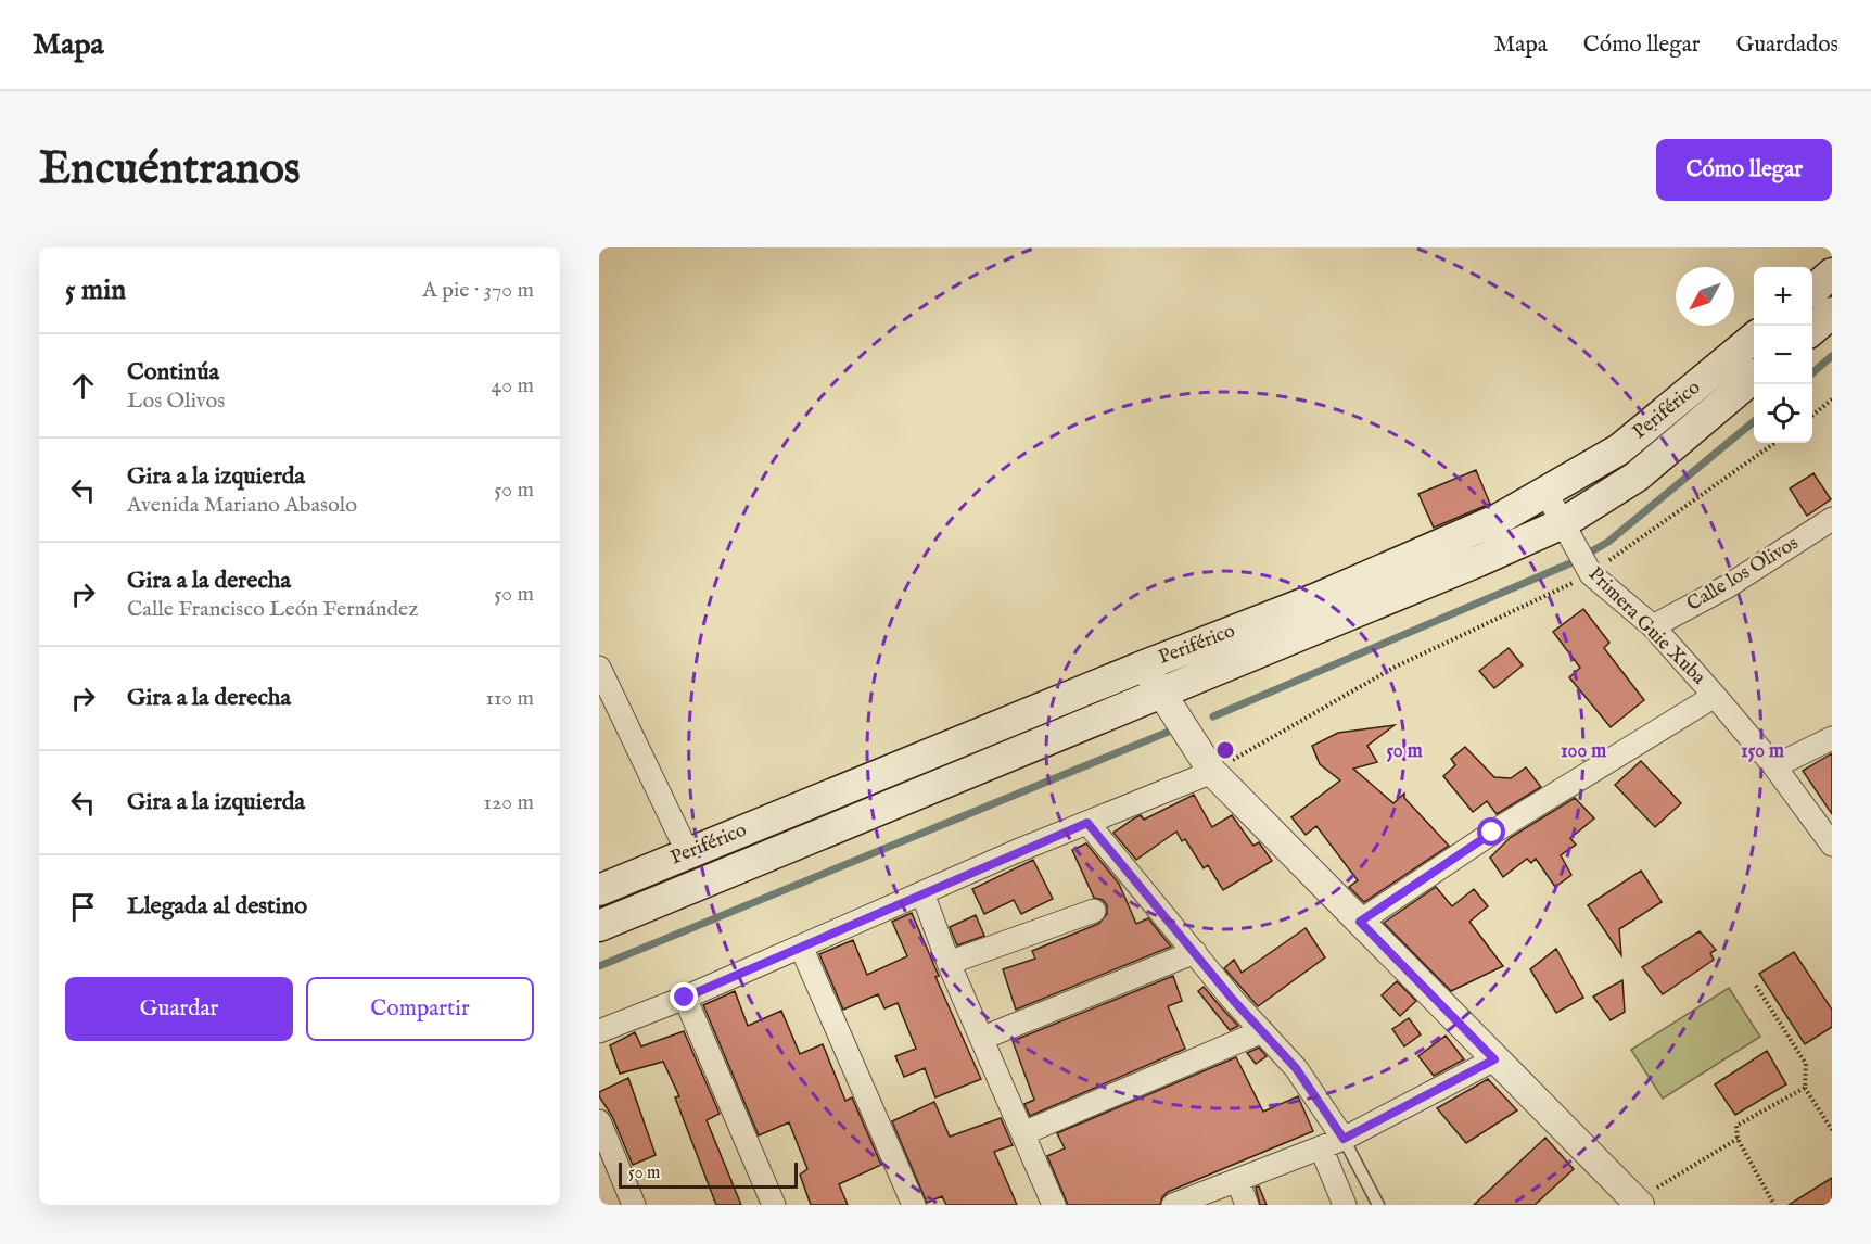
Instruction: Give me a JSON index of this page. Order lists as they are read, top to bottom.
{
  "streets": {
    "main road": ["Periférico"],
    "street": ["Calle los Olivos", "Primera Guie Xuba"]
  },
  "crossings": [
    ["Periférico", "Primera Guie Xuba"],
    ["Calle los Olivos", "Primera Guie Xuba"]
  ],
  "scale_bar": "50 m",
  "north": "bottom left",
  "page": {
    "header": "Mapa",
    "nav": ["Mapa", "Cómo llegar", "Guardados"],
    "buttons": [
      "Cómo llegar",
      ["Guardar", "Compartir"]
    ],
    "title": "Encuéntranos",
    "heading": ["5 min", "A pie · 370 m"],
    "map_buttons": ["+", "−"],
    "list": [
      ["Continúa", "Los Olivos", "40 m"],
      ["Gira a la izquierda", "Avenida Mariano Abasolo", "50 m"],
      ["Gira a la derecha", "Calle Francisco León Fernández", "50 m"],
      ["Gira a la derecha", "110 m"],
      ["Gira a la izquierda", "120 m"],
      "Llegada al destino"
    ],
    "scale": "50 m"
  },
  "rings": ["50 m", "100 m", "150 m"]
}
